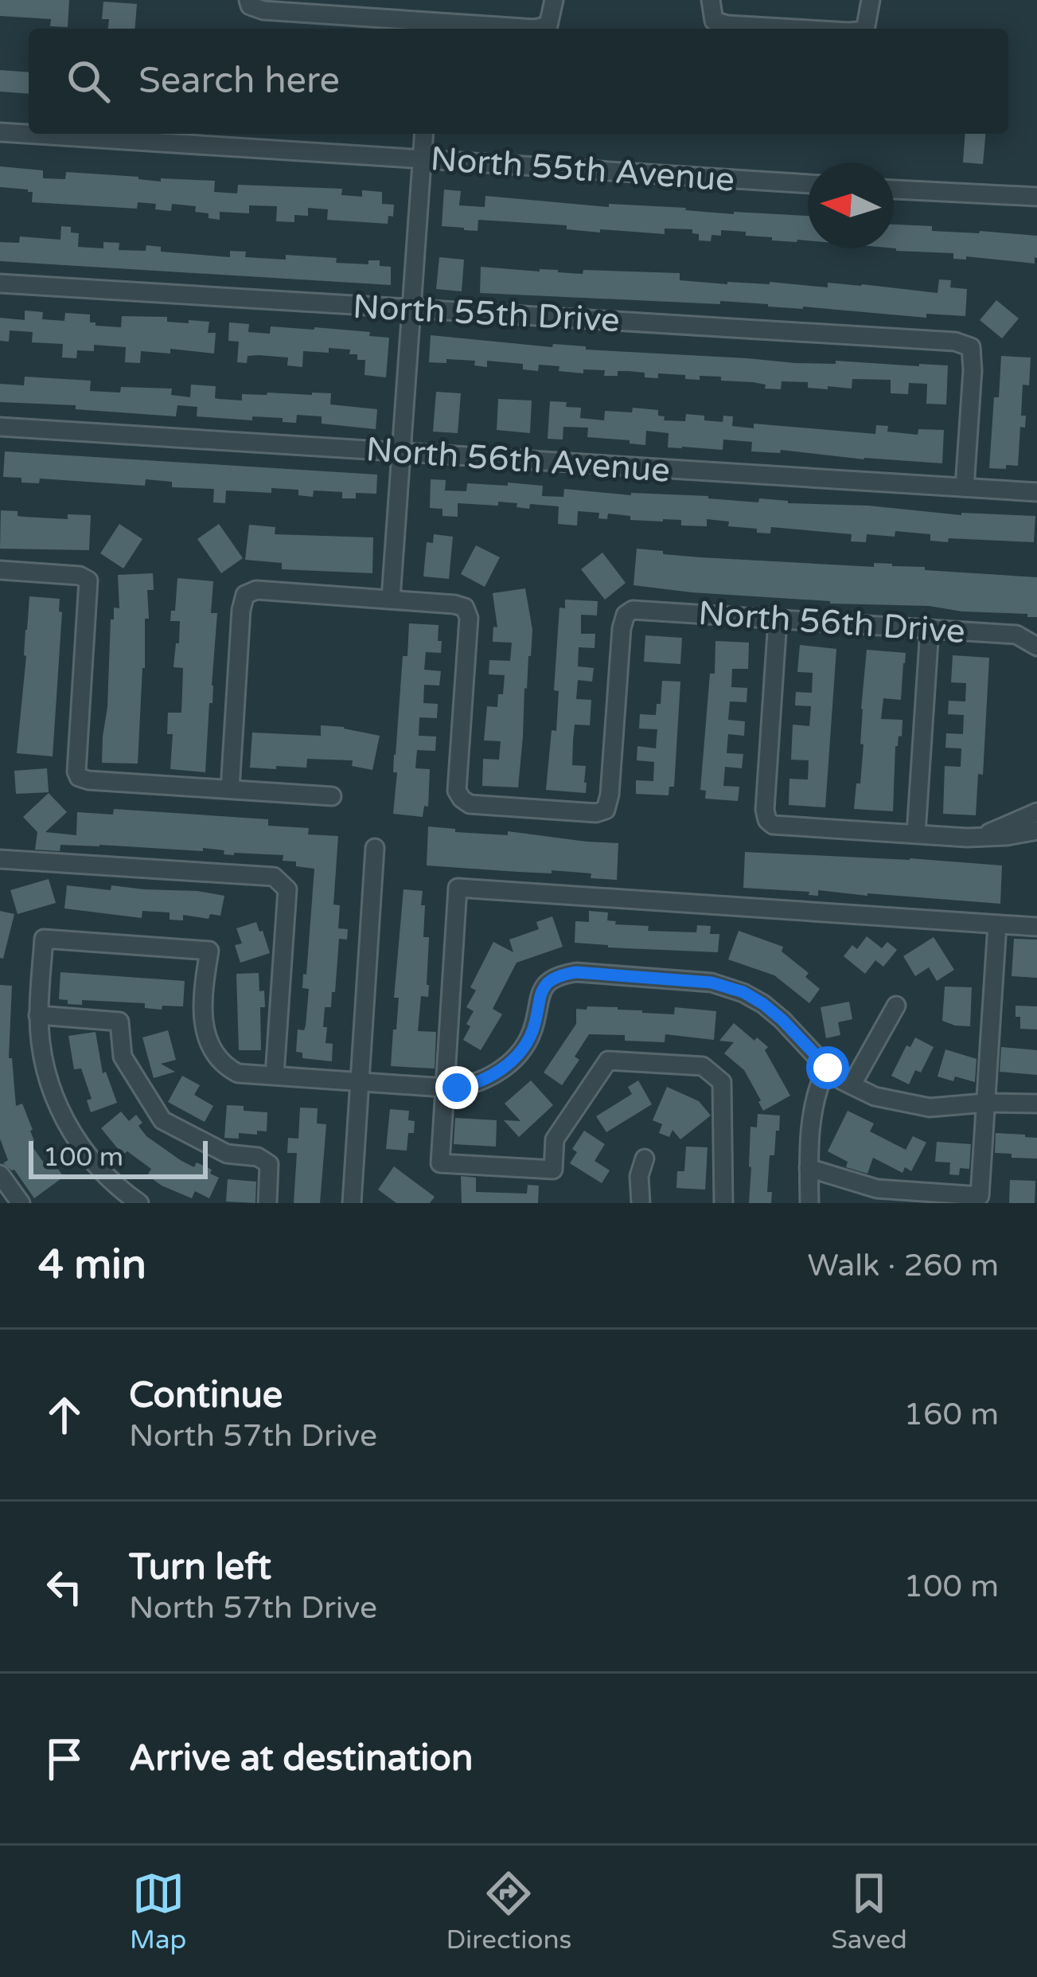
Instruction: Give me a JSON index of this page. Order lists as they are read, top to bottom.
{
  "streets": {
    "street": [
      "North 55th Avenue",
      "North 55th Drive",
      "North 56th Avenue",
      "North 56th Drive"
    ]
  },
  "crossings": [
    ["North 55th Drive", "North 56th Avenue"]
  ],
  "scale_bar": "100 m",
  "north": "left",
  "page": {
    "search": "Search here",
    "scale": "100 m",
    "heading": ["4 min", "Walk · 260 m"],
    "list": [
      ["Continue", "North 57th Drive", "160 m"],
      ["Turn left", "North 57th Drive", "100 m"],
      "Arrive at destination"
    ],
    "nav": ["Map", "Directions", "Saved"]
  }
}
